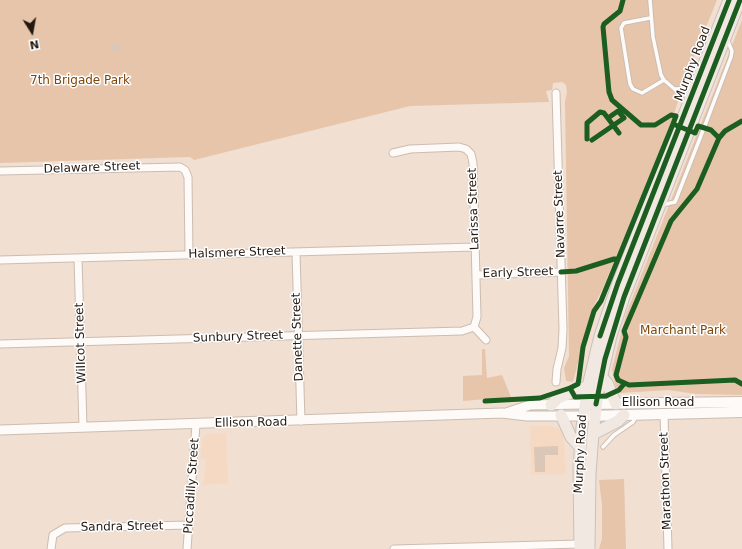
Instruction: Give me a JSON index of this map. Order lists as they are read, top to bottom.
{
  "streets": {
    "main road": ["Murphy Road", "Ellison Road"],
    "street": [
      "Delaware Street",
      "Larissa Street",
      "Navarre Street",
      "Halsmere Street",
      "Early Street",
      "Sunbury Street",
      "Danette Street",
      "Willcot Street",
      "Marathon Street",
      "Piccadilly Street",
      "Sandra Street"
    ]
  },
  "crossings": [
    ["Murphy Road", "Ellison Road"],
    ["Delaware Street", "Halsmere Street"],
    ["Larissa Street", "Halsmere Street"],
    ["Larissa Street", "Early Street"],
    ["Larissa Street", "Sunbury Street"],
    ["Navarre Street", "Early Street"],
    ["Halsmere Street", "Danette Street"],
    ["Halsmere Street", "Willcot Street"],
    ["Sunbury Street", "Danette Street"],
    ["Sunbury Street", "Willcot Street"],
    ["Danette Street", "Ellison Road"],
    ["Willcot Street", "Ellison Road"],
    ["Ellison Road", "Marathon Street"],
    ["Ellison Road", "Piccadilly Street"],
    ["Piccadilly Street", "Sandra Street"]
  ],
  "parks": ["7th Brigade Park", "Marchant Park"],
  "north": "bottom"
}
